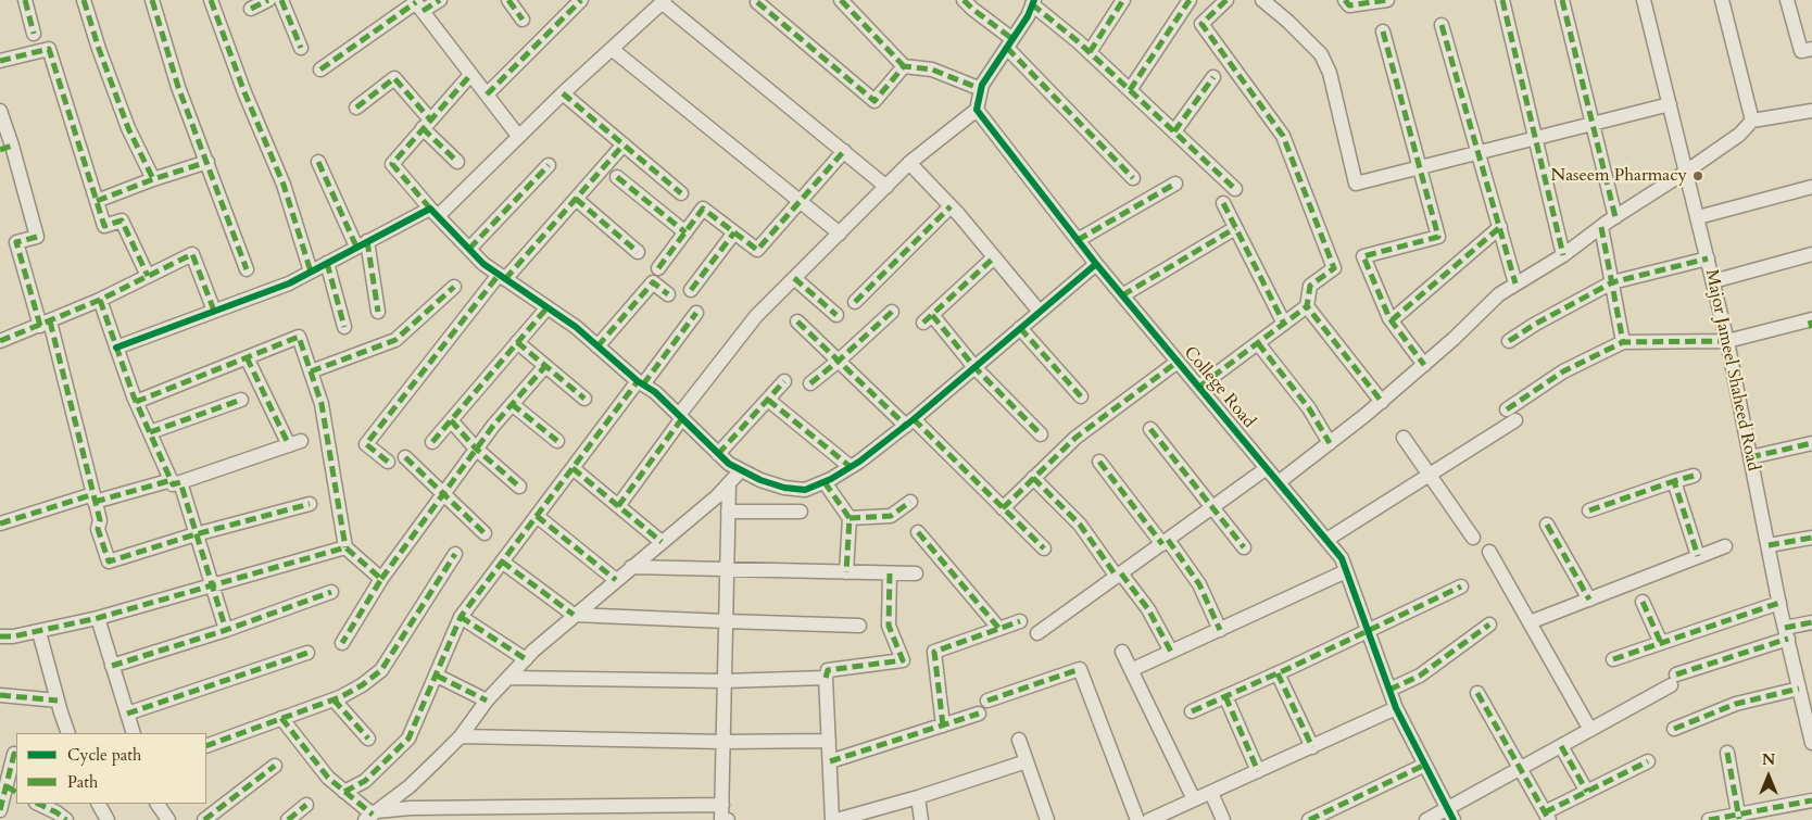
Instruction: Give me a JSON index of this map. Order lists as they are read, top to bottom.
{
  "streets": {
    "street": ["Major Jameel Shaheed Road", "College Road"]
  },
  "places": ["Naseem Pharmacy"],
  "legend": ["Cycle path", "Path"],
  "north": "top"
}
